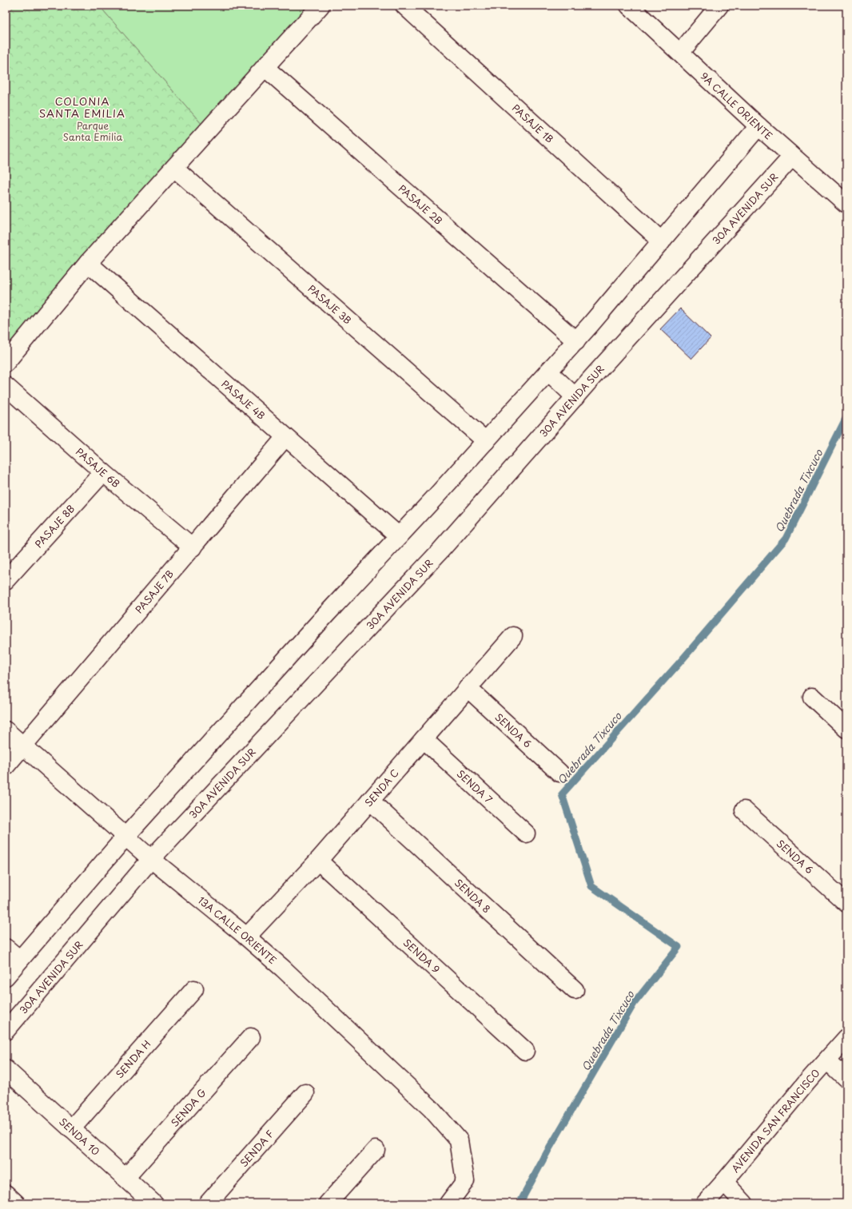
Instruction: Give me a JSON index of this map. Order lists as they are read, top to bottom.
{
  "streets": {
    "street": [
      "9A CALLE ORIENTE",
      "PASAJE 1B",
      "PASAJE 2B",
      "30A AVENIDA SUR",
      "PASAJE 3B",
      "PASAJE 4B",
      "PASAJE 6B",
      "PASAJE 8B",
      "PASAJE 7B",
      "SENDA 6",
      "SENDA 7",
      "SENDA C",
      "SENDA 8",
      "13A CALLE ORIENTE",
      "SENDA 9",
      "SENDA H",
      "SENDA G",
      "AVENIDA SAN FRANCISCO",
      "SENDA 10",
      "SENDA F"
    ]
  },
  "crossings": [
    ["9A CALLE ORIENTE", "30A AVENIDA SUR"],
    ["30A AVENIDA SUR", "13A CALLE ORIENTE"],
    ["PASAJE 4B", "PASAJE 7B"],
    ["PASAJE 6B", "PASAJE 8B"],
    ["PASAJE 6B", "PASAJE 7B"],
    ["PASAJE 7B", "13A CALLE ORIENTE"],
    ["SENDA 6", "SENDA C"],
    ["SENDA 7", "SENDA C"],
    ["SENDA C", "SENDA 8"],
    ["SENDA C", "13A CALLE ORIENTE"],
    ["SENDA C", "SENDA 9"],
    ["SENDA H", "SENDA 10"],
    ["SENDA G", "SENDA 10"]
  ],
  "districts": ["COLONIA SANTA EMILIA"],
  "water": ["Quebrada Tixcuco"],
  "parks": ["Parque Santa Emilia"]
}
